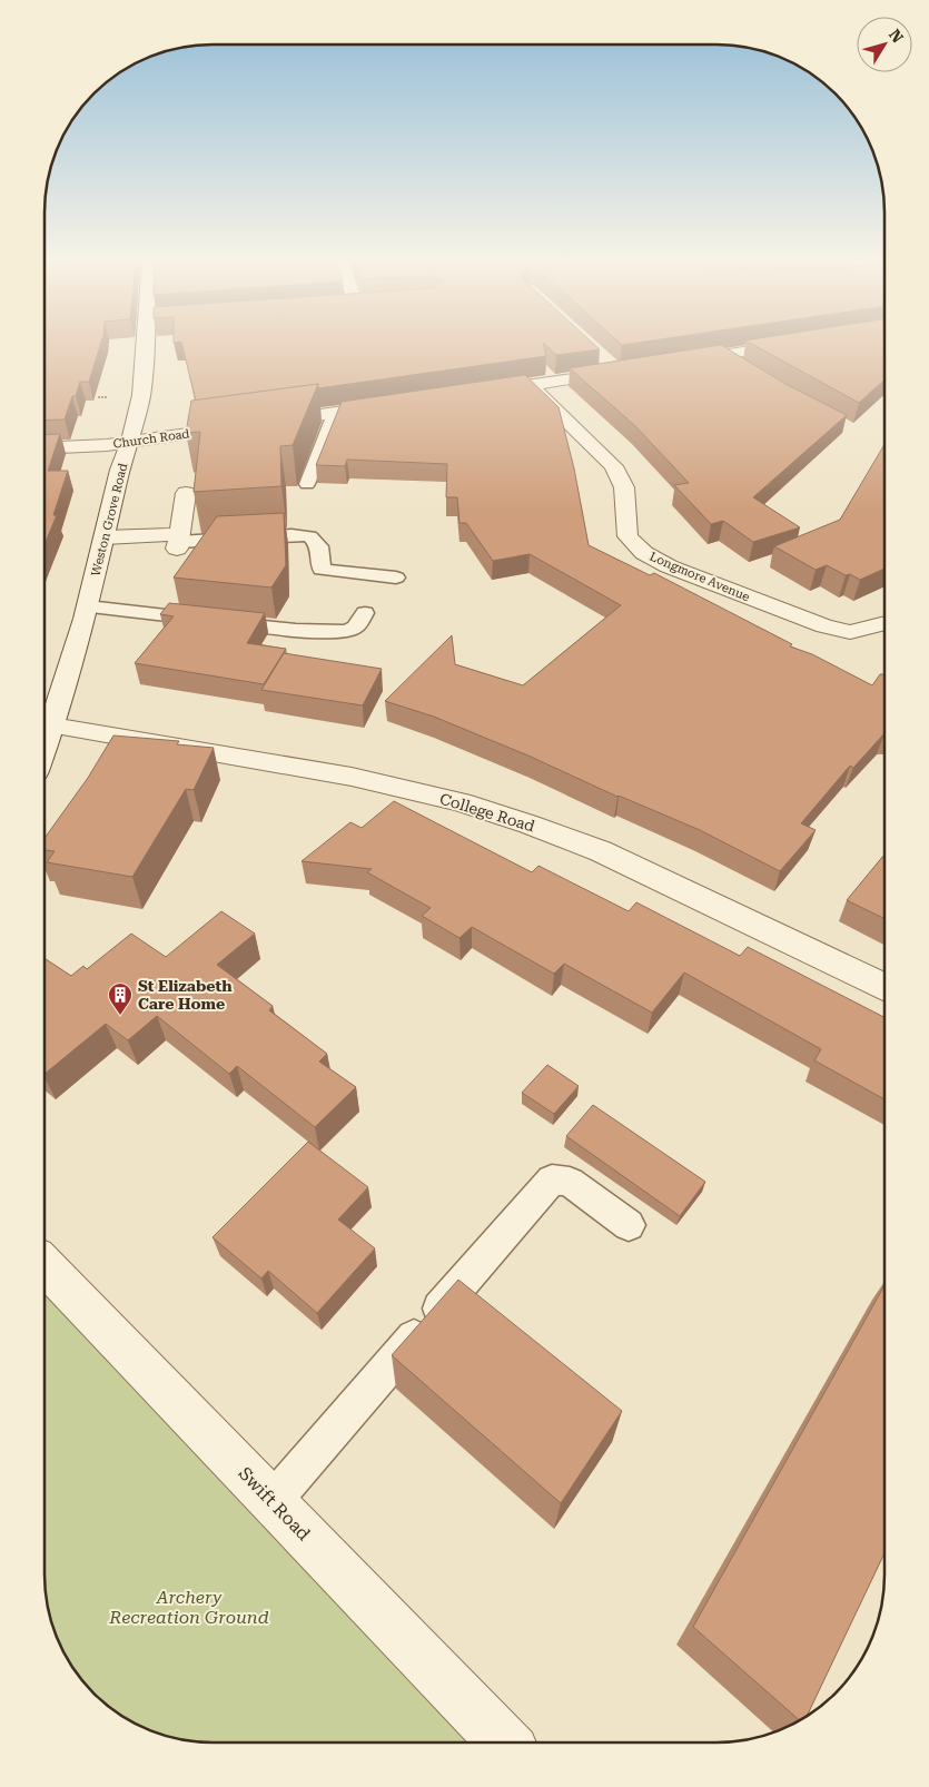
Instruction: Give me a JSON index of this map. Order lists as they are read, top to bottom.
{
  "streets": {
    "street": [
      "Church Road",
      "Weston Grove Road",
      "Longmore Avenue",
      "College Road",
      "Swift Road"
    ]
  },
  "crossings": [
    ["Church Road", "Weston Grove Road"],
    ["Weston Grove Road", "College Road"]
  ],
  "parks": ["Archery Recreation Ground"],
  "places": {
    "building": ["St Elizabeth Care Home"]
  },
  "north": "top right"
}
